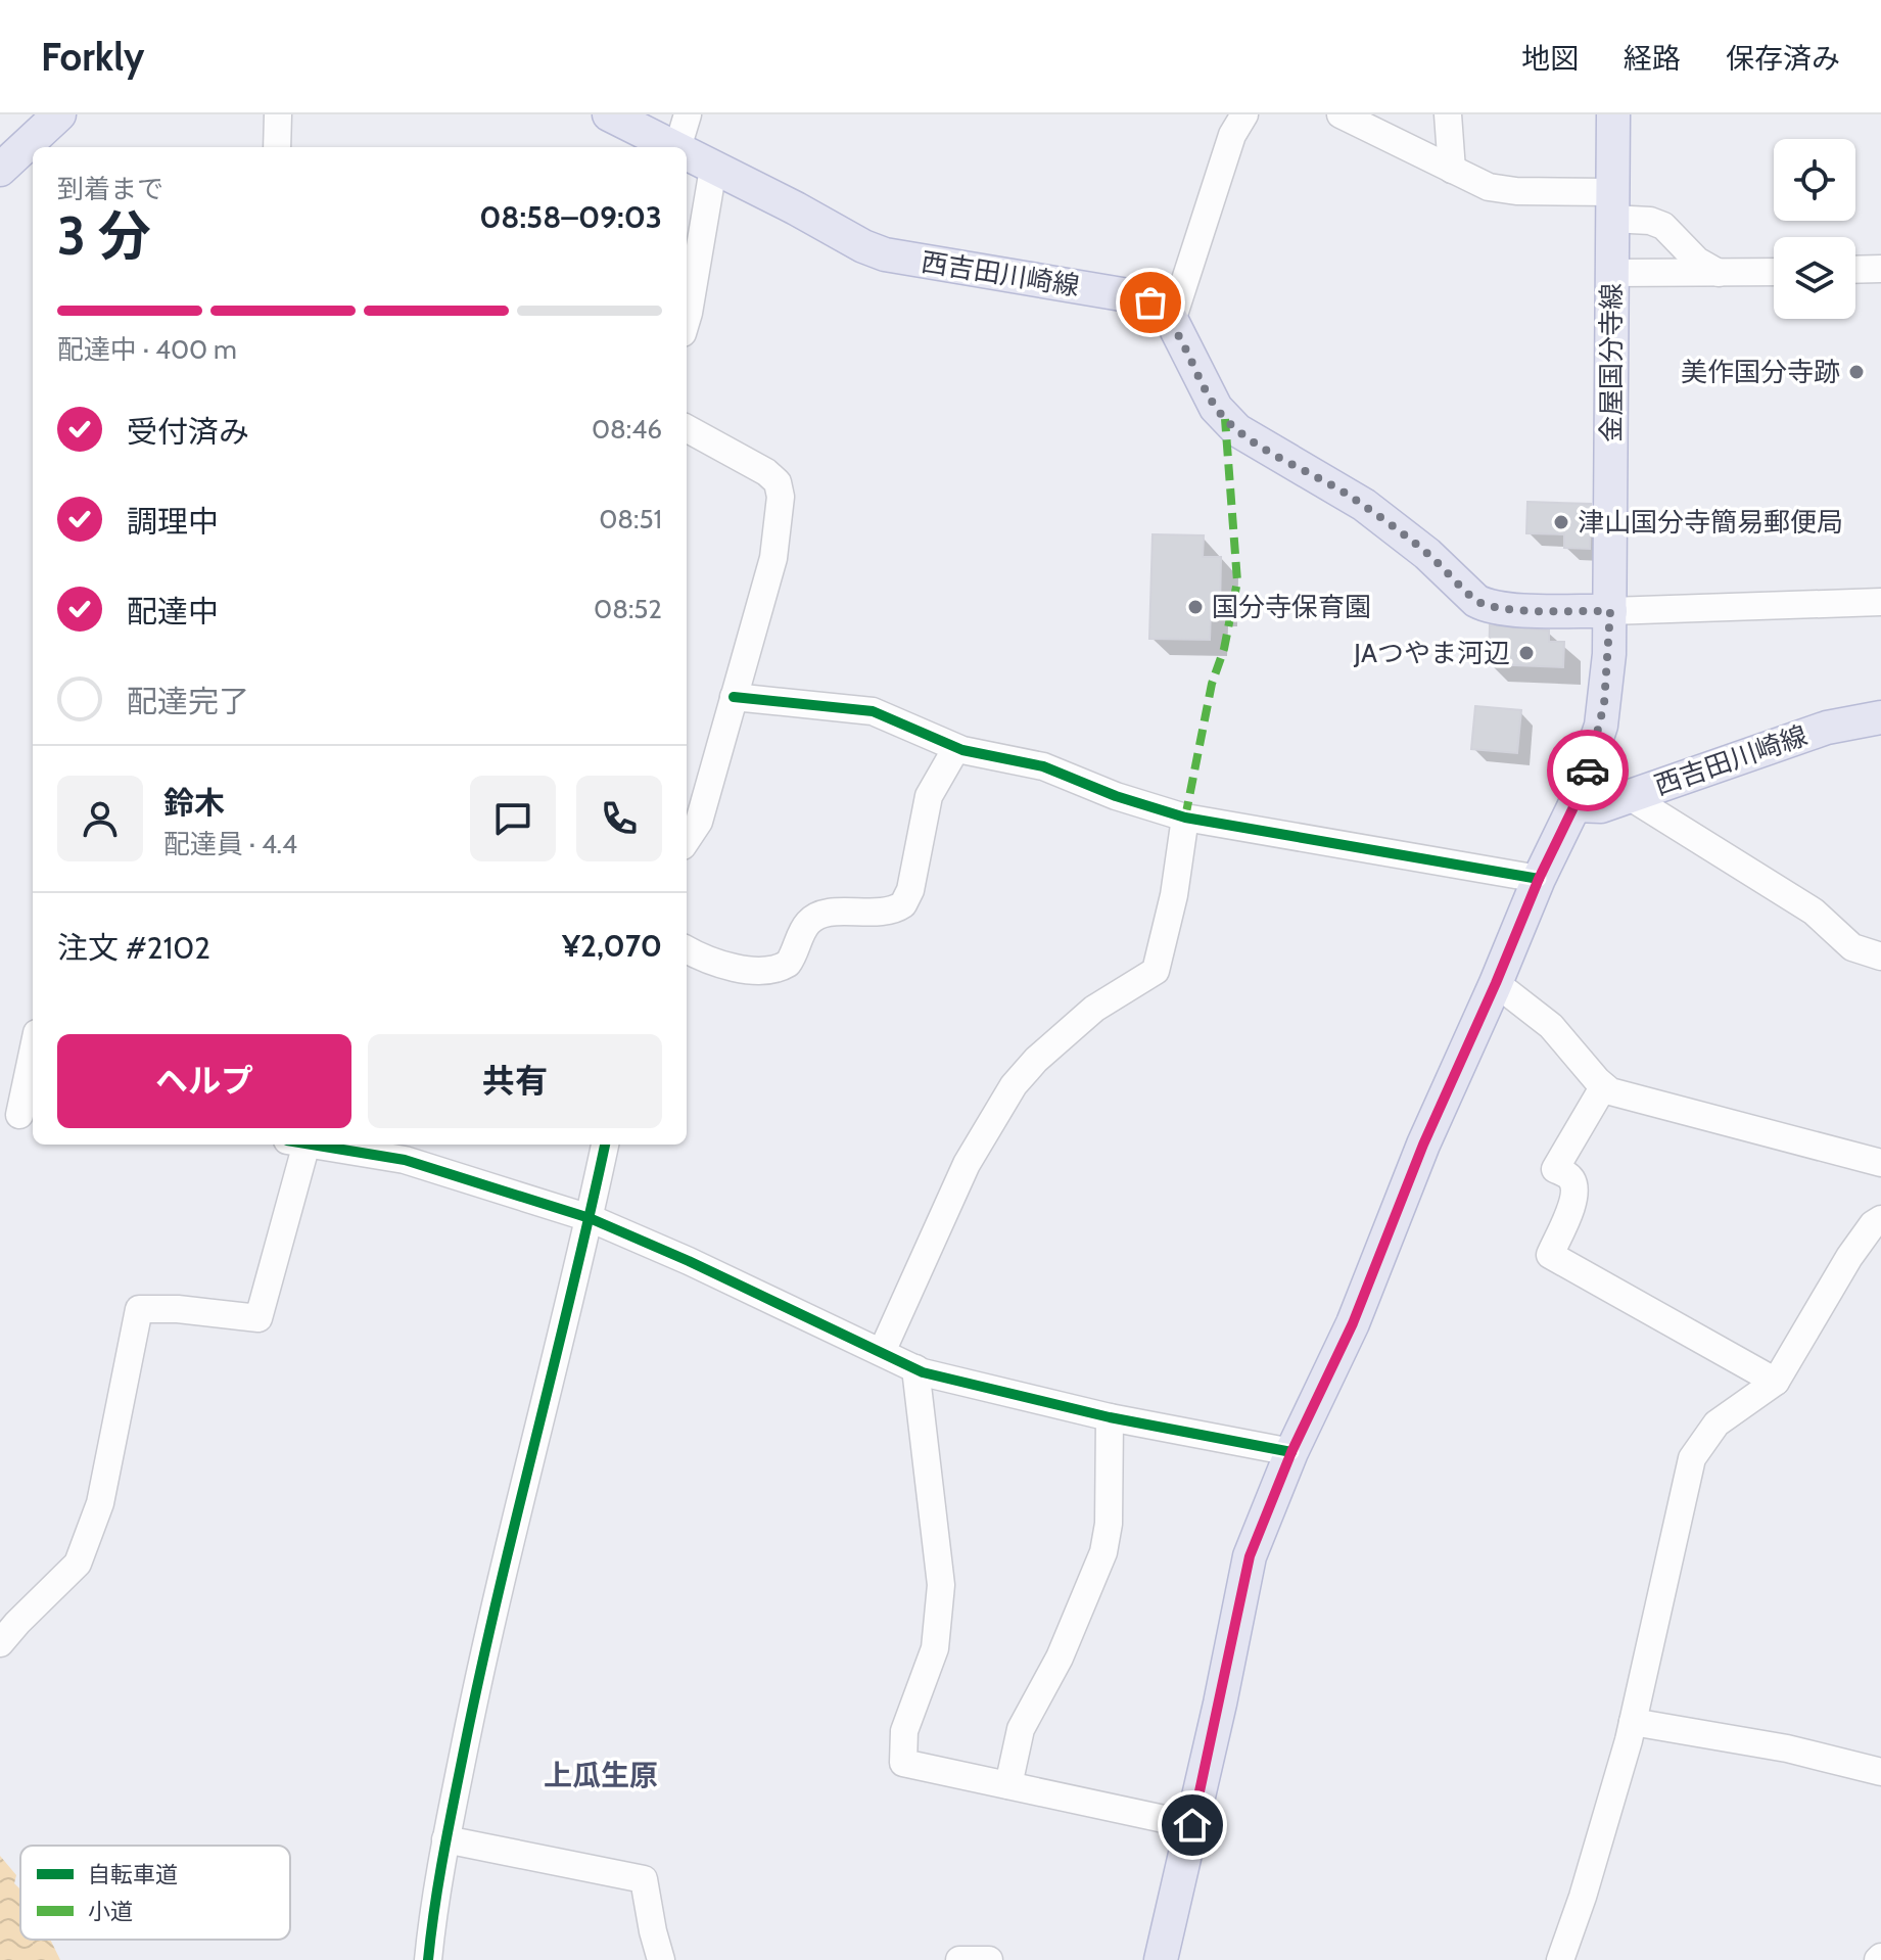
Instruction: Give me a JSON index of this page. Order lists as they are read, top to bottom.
{
  "streets": {
    "main road": ["西吉田川崎線", "金屋国分寺線"]
  },
  "crossings": [
    ["西吉田川崎線", "金屋国分寺線"]
  ],
  "districts": ["上瓜生原"],
  "places": [
    "美作国分寺跡",
    "津山国分寺簡易郵便局",
    "国分寺保育園",
    "JAつやま河辺"
  ],
  "legend": ["自転車道", "小道"],
  "page": {
    "header": "Forkly",
    "nav": ["地図", "経路", "保存済み"],
    "heading": ["3 分", "到着まで", "08:58–09:03"],
    "panel": [
      "鈴木",
      "配達員 · 4.4",
      "注文 #2102",
      "¥2,070"
    ],
    "bar": "配達中 · 400 m",
    "list": [
      ["受付済み", "08:46"],
      ["調理中", "08:51"],
      ["配達中", "08:52"],
      "配達完了"
    ],
    "buttons": ["ヘルプ", "共有"]
  }
}
